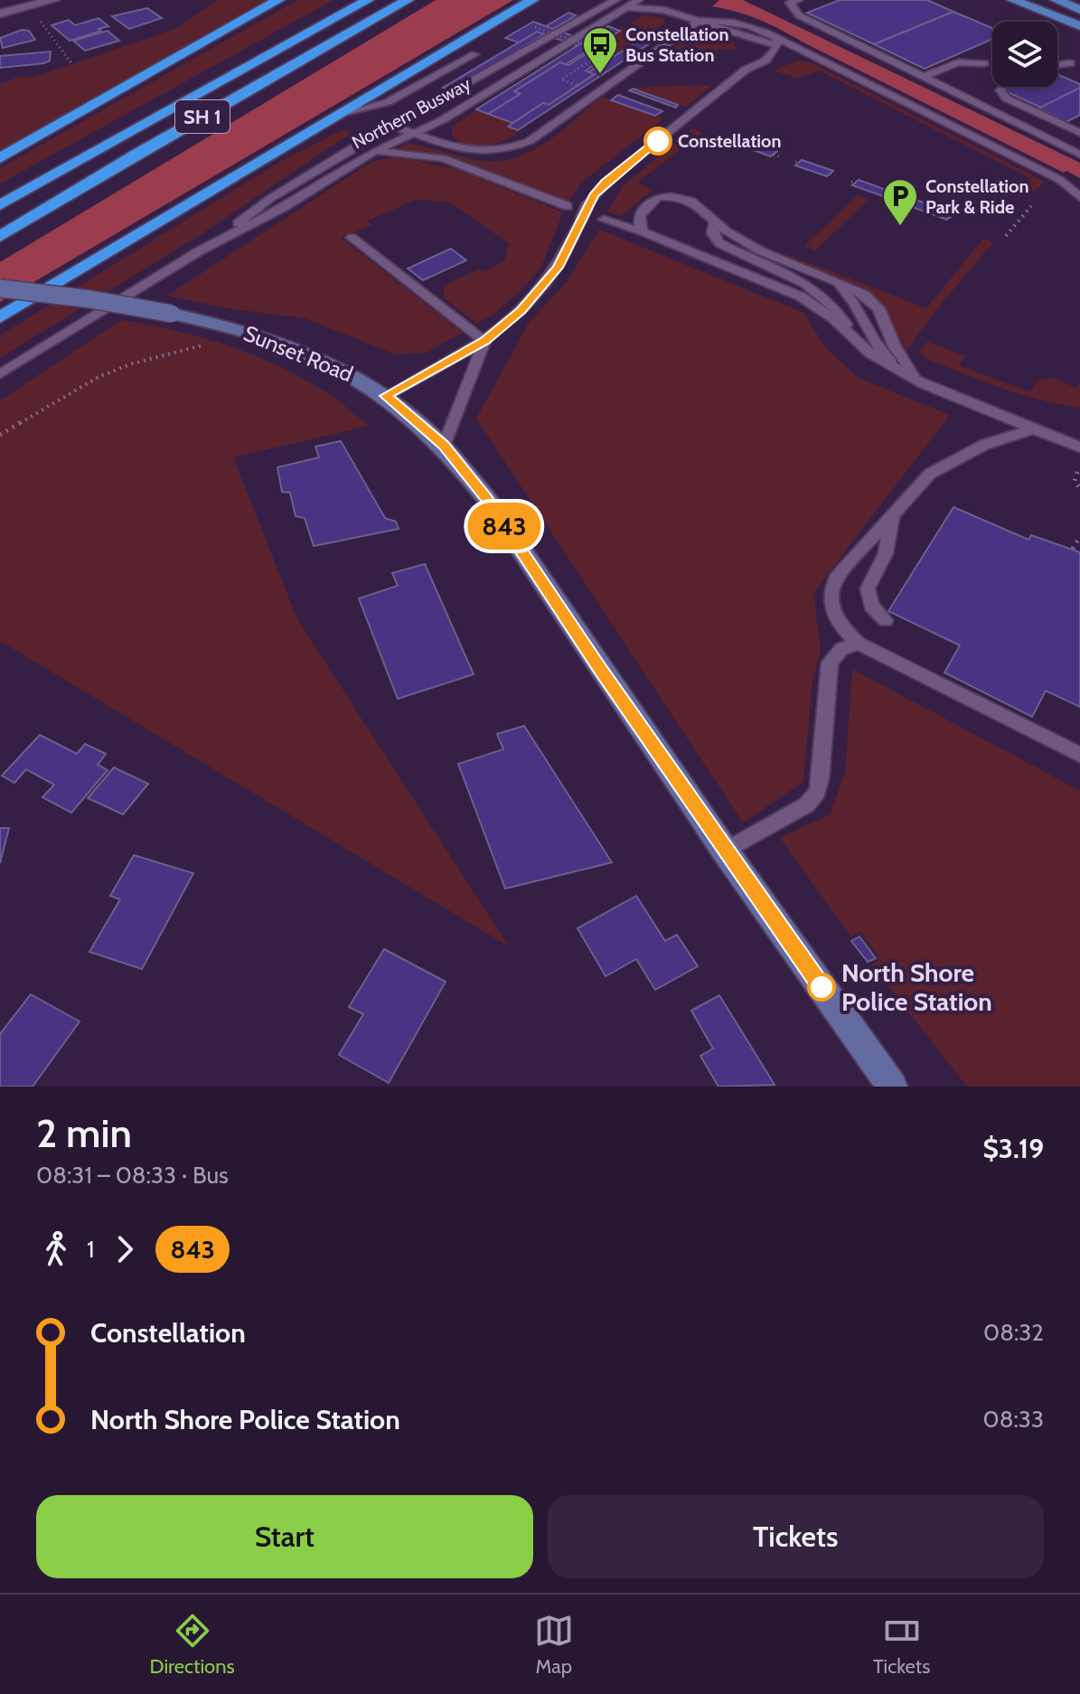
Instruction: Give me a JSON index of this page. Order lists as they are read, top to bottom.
{
  "streets": {
    "highway": ["SH 1"],
    "main road": ["Sunset Road"],
    "lane": ["Northern Busway"]
  },
  "places": {
    "bus stop": ["Constellation Bus Station"],
    "other": ["Constellation", "North Shore Police Station"],
    "parking": ["Constellation Park & Ride"]
  },
  "lines": ["bus line 843"],
  "page": {
    "on_map": "843",
    "heading": ["2 min", "08:31 – 08:33 · Bus", "$3.19"],
    "legs": ["1", "843"],
    "list": [
      {
        "name": "Constellation",
        "value": "08:32"
      },
      {
        "name": "North Shore Police Station",
        "value": "08:33"
      }
    ],
    "buttons": ["Start", "Tickets"],
    "tabs": ["Directions", "Map", "Tickets"]
  }
}
